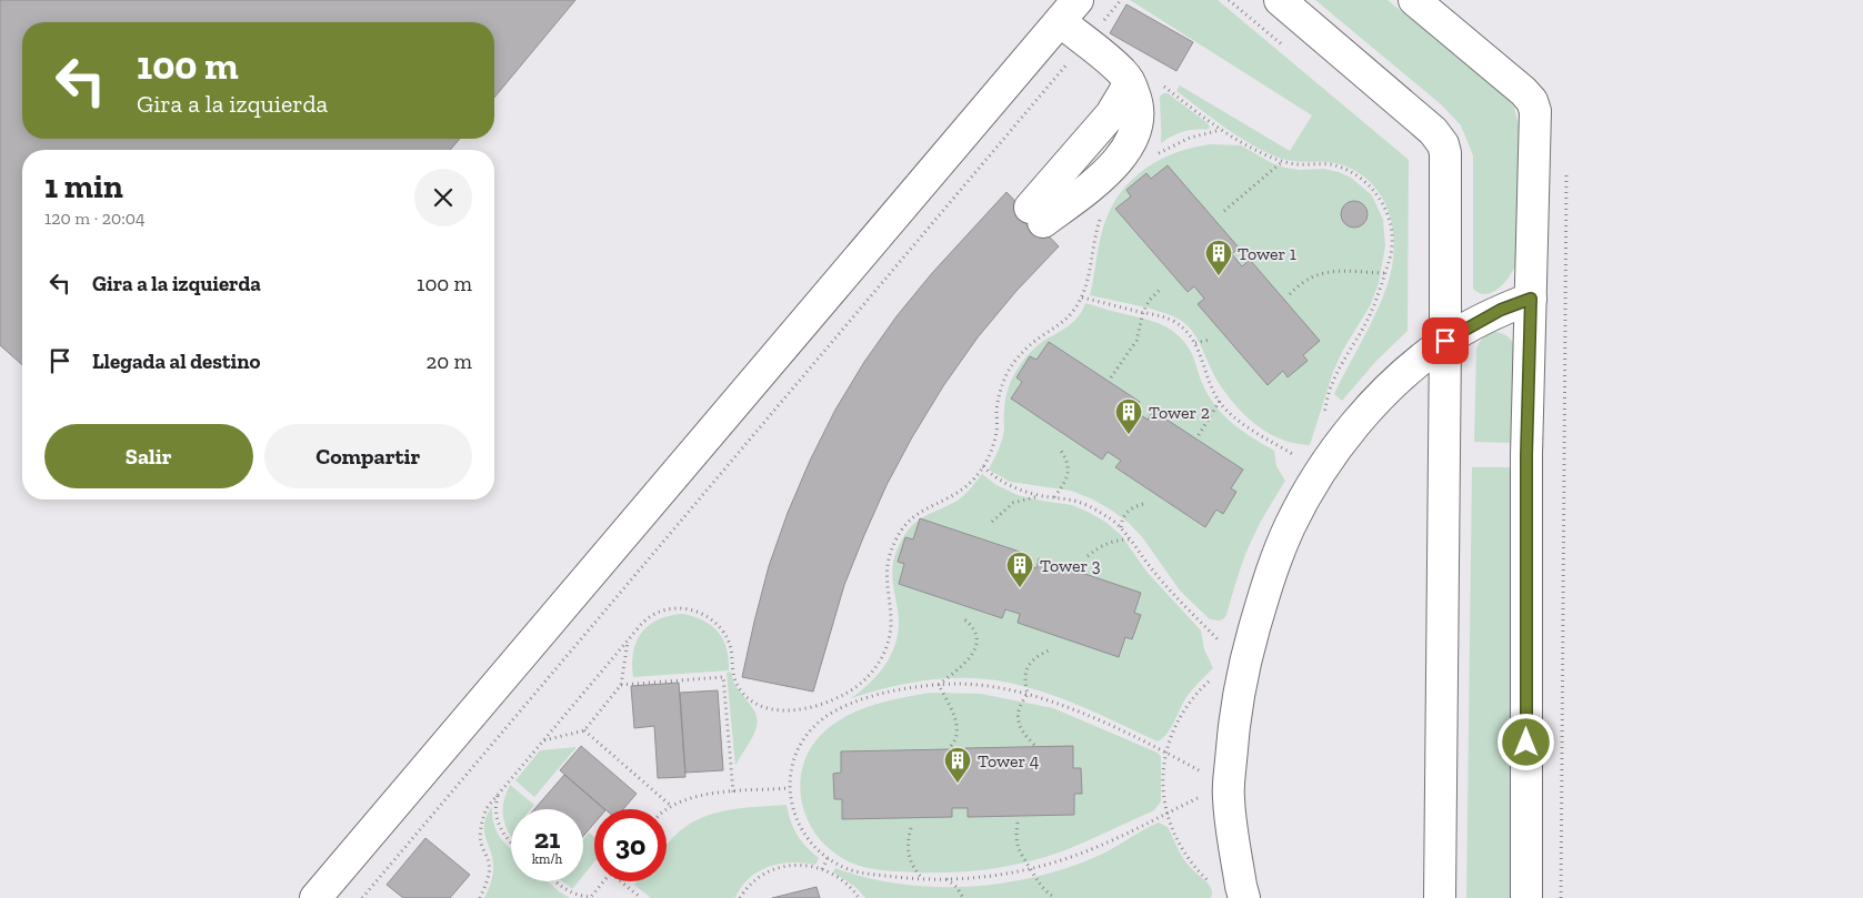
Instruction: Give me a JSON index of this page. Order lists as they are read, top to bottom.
{
  "places": {
    "building": [
      "Tower 1",
      "Tower 2",
      "Tower 3",
      "Tower 4"
    ]
  },
  "page": {
    "turn": ["100 m", "Gira a la izquierda"],
    "heading": ["1 min", "120 m · 20:04"],
    "list": [
      {
        "name": "Gira a la izquierda",
        "value": "100 m"
      },
      {
        "name": "Llegada al destino",
        "value": "20 m"
      }
    ],
    "buttons": ["Salir", "Compartir"],
    "speed": "21 km/h",
    "limit": "30"
  }
}
